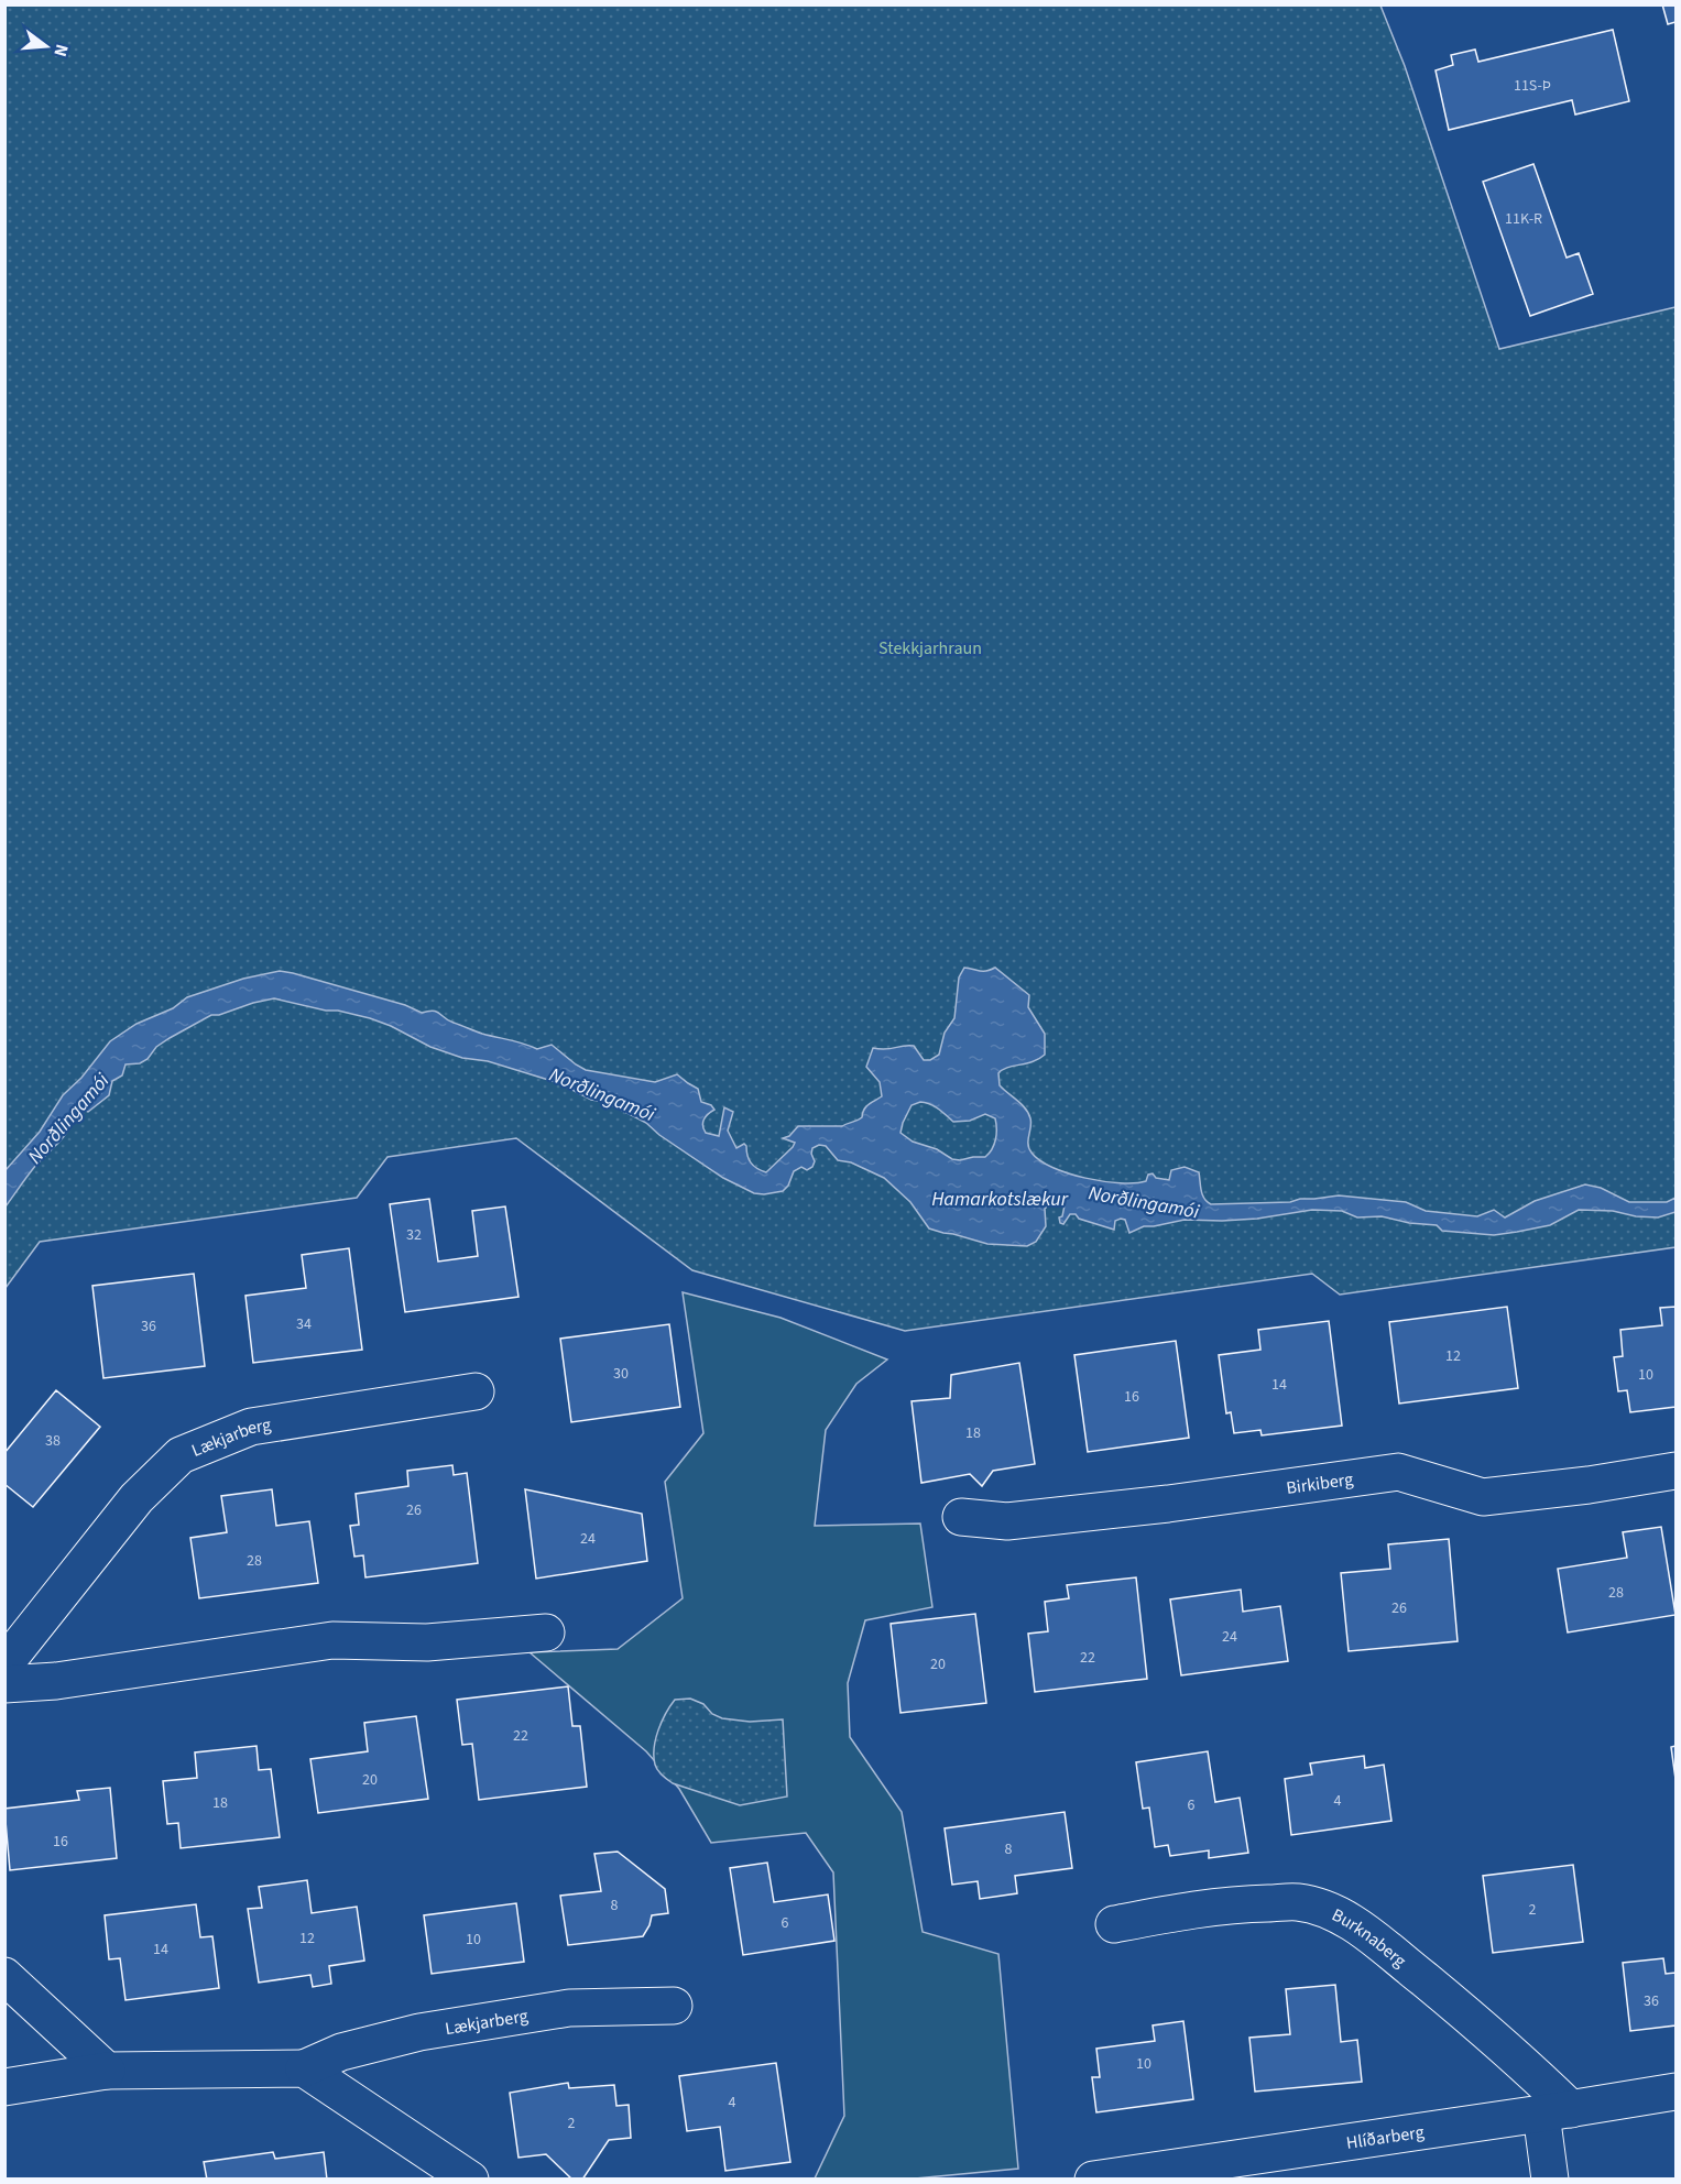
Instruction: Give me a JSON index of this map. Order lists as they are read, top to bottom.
{
  "streets": {
    "street": [
      "Lækjarberg",
      "Birkiberg",
      "Burknaberg",
      "Hlíðarberg"
    ]
  },
  "crossings": [
    ["Burknaberg", "Hlíðarberg"]
  ],
  "water": ["Norðlingamói", "Hamarkotslækur"],
  "parks": ["Stekkjarhraun"],
  "house_numbers": [
    "11S-Þ",
    "11K-R",
    "32",
    "34",
    "36",
    "12",
    "30",
    "10",
    "14",
    "16",
    "18",
    "38",
    "26",
    "24",
    "28",
    "28",
    "26",
    "24",
    "22",
    "20",
    "22",
    "20",
    "4",
    "18",
    "6",
    "16",
    "8",
    "8",
    "2",
    "6",
    "12",
    "10",
    "14",
    "36",
    "10",
    "4",
    "2"
  ],
  "north": "right"
}
